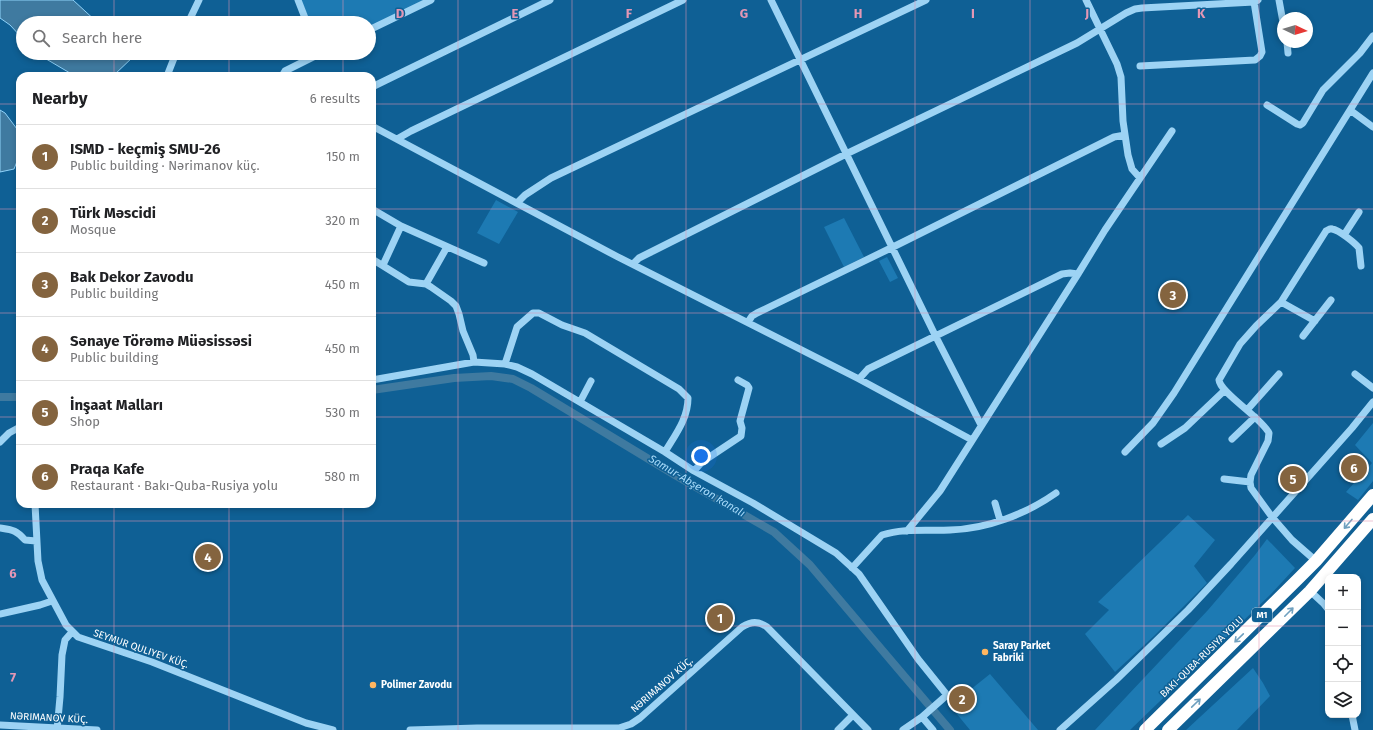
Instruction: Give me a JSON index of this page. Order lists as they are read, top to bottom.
{
  "streets": {
    "highway": ["M1"],
    "street": ["SEYMUR QULIYEV KÜÇ.", "NƏRIMANOV KÜÇ."]
  },
  "water": ["Samur-Abşeron kanalı"],
  "places": ["Saray Parket Fabriki", "Polimer Zavodu"],
  "north": "right",
  "page": {
    "search": "Search here",
    "heading": ["Nearby", "6 results"],
    "list": [
      {
        "mark": "1",
        "name": "ISMD - keçmiş SMU-26",
        "note": "Public building · Nərimanov küç.",
        "value": "150 m"
      },
      {
        "mark": "2",
        "name": "Türk Məscidi",
        "note": "Mosque",
        "value": "320 m"
      },
      {
        "mark": "3",
        "name": "Bak Dekor Zavodu",
        "note": "Public building",
        "value": "450 m"
      },
      {
        "mark": "4",
        "name": "Sənaye Törəmə Müəsissəsi",
        "note": "Public building",
        "value": "450 m"
      },
      {
        "mark": "5",
        "name": "İnşaat Malları",
        "note": "Shop",
        "value": "530 m"
      },
      {
        "mark": "6",
        "name": "Praqa Kafe",
        "note": "Restaurant · Bakı-Quba-Rusiya yolu",
        "value": "580 m"
      }
    ],
    "pins": [
      "3",
      "6",
      "5",
      "4",
      "1",
      "2"
    ],
    "map_buttons": ["+", "−"]
  },
  "grid": {
    "columns": [
      "D",
      "E",
      "F",
      "G",
      "H",
      "I",
      "J",
      "K"
    ],
    "rows": ["6", "7"]
  }
}
